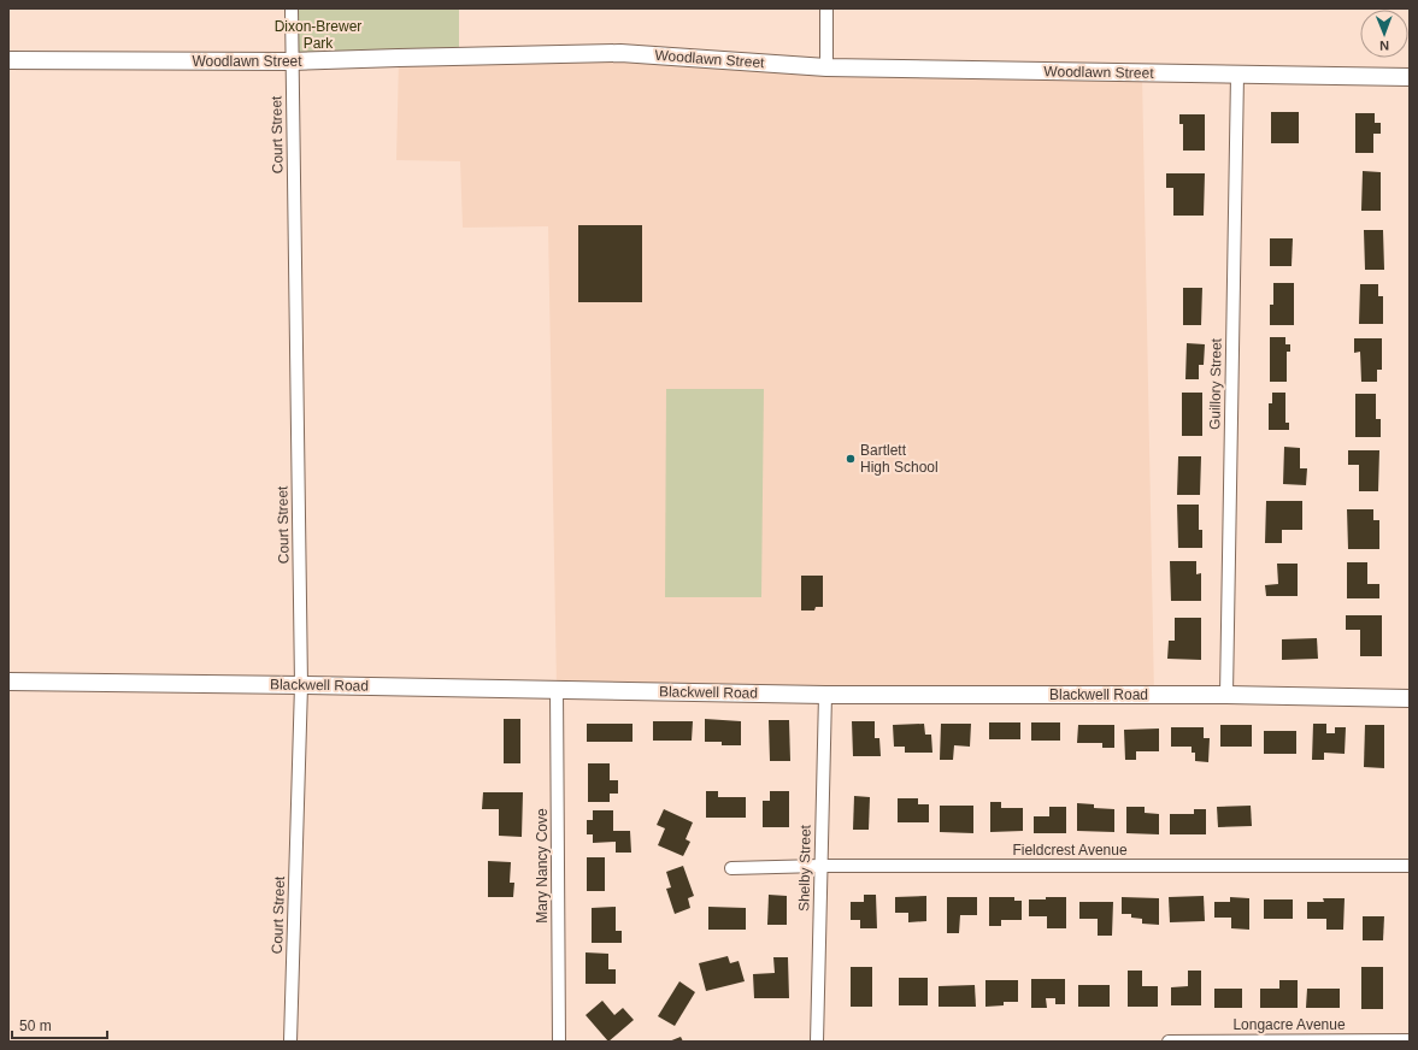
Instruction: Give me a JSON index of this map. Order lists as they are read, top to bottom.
{
  "streets": {
    "street": [
      "Woodlawn Street",
      "Court Street",
      "Guillory Street",
      "Blackwell Road",
      "Fieldcrest Avenue",
      "Mary Nancy Cove",
      "Shelby Street",
      "Longacre Avenue"
    ]
  },
  "crossings": [
    ["Woodlawn Street", "Court Street"],
    ["Woodlawn Street", "Guillory Street"],
    ["Court Street", "Blackwell Road"],
    ["Guillory Street", "Blackwell Road"],
    ["Blackwell Road", "Mary Nancy Cove"],
    ["Blackwell Road", "Shelby Street"],
    ["Fieldcrest Avenue", "Shelby Street"]
  ],
  "parks": ["Dixon-Brewer Park"],
  "places": ["Bartlett High School"],
  "scale_bar": "50 m",
  "north": "bottom"
}
